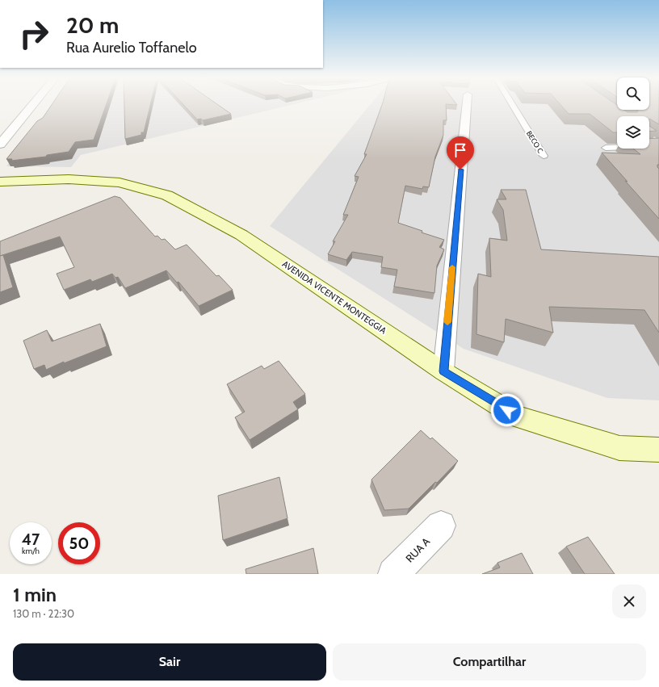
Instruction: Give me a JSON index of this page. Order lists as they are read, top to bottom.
{
  "streets": {
    "main road": ["AVENIDA VICENTE MONTEGGIA"],
    "street": ["RUA A"],
    "lane": ["BECO C"]
  },
  "page": {
    "turn": ["20 m", "Rua Aurelio Toffanelo"],
    "speed": "47 km/h",
    "limit": "50",
    "heading": ["1 min", "130 m · 22:30"],
    "buttons": ["Sair", "Compartilhar"]
  }
}
